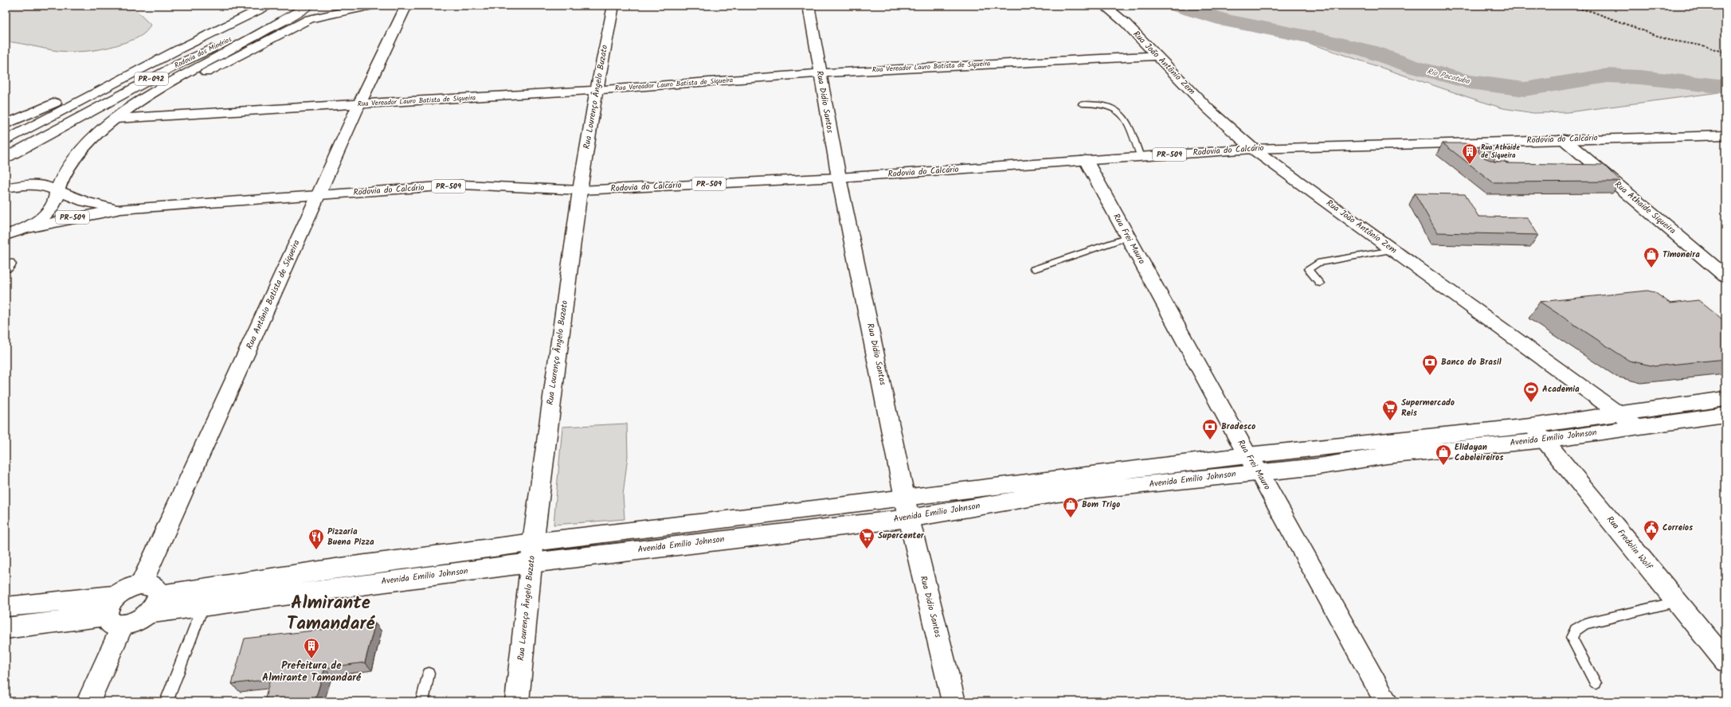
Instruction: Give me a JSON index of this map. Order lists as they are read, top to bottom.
{
  "streets": {
    "street": [
      "Rodovia dos Minérios",
      "Rua João Antônio Zem",
      "Rua Vereador Lauro Batista de Siqueira",
      "PR-092",
      "Rua Lourenço Ângelo Buzato",
      "Rua Didio Santos",
      "Rodovia do Calcário",
      "PR-509",
      "Rua Athaide Siqueira",
      "Rua Frei Mauro",
      "Rua Antônio Batista de Siqueira",
      "Avenida Emilio Johnson",
      "Rua Fredolin Wolf"
    ]
  },
  "crossings": [
    ["Rua João Antônio Zem", "Rua Vereador Lauro Batista de Siqueira"],
    ["Rua João Antônio Zem", "Rodovia do Calcário"],
    ["Rua João Antônio Zem", "Avenida Emilio Johnson"],
    ["Rua Vereador Lauro Batista de Siqueira", "Rua Lourenço Ângelo Buzato"],
    ["Rua Vereador Lauro Batista de Siqueira", "Rua Didio Santos"],
    ["Rua Vereador Lauro Batista de Siqueira", "Rua Antônio Batista de Siqueira"],
    ["Rua Lourenço Ângelo Buzato", "Rodovia do Calcário"],
    ["Rua Lourenço Ângelo Buzato", "Avenida Emilio Johnson"],
    ["Rua Didio Santos", "Rodovia do Calcário"],
    ["Rua Didio Santos", "Avenida Emilio Johnson"],
    ["Rodovia do Calcário", "PR-509"],
    ["Rodovia do Calcário", "Rua Athaide Siqueira"],
    ["Rodovia do Calcário", "Rua Frei Mauro"],
    ["Rodovia do Calcário", "Rua Antônio Batista de Siqueira"],
    ["Rua Frei Mauro", "Avenida Emilio Johnson"],
    ["Rua Antônio Batista de Siqueira", "Avenida Emilio Johnson"],
    ["Avenida Emilio Johnson", "Rua Fredolin Wolf"]
  ],
  "districts": ["Almirante Tamandaré"],
  "water": ["Rio Pacotuba"],
  "places": {
    "building": ["Rua Athaide de Siqueira", "Prefeitura de Almirante Tamandaré"],
    "shop": ["Timoneira", "Elidayan Cabeleireiros", "Bom Trigo"],
    "bank": ["Banco do Brasil", "Bradesco"],
    "sports": ["Academia"],
    "supermarket": ["Supermercado Reis", "Supercenter"],
    "public building": ["Correios"],
    "restaurant": ["Pizzaria Buena Pizza"]
  }
}
